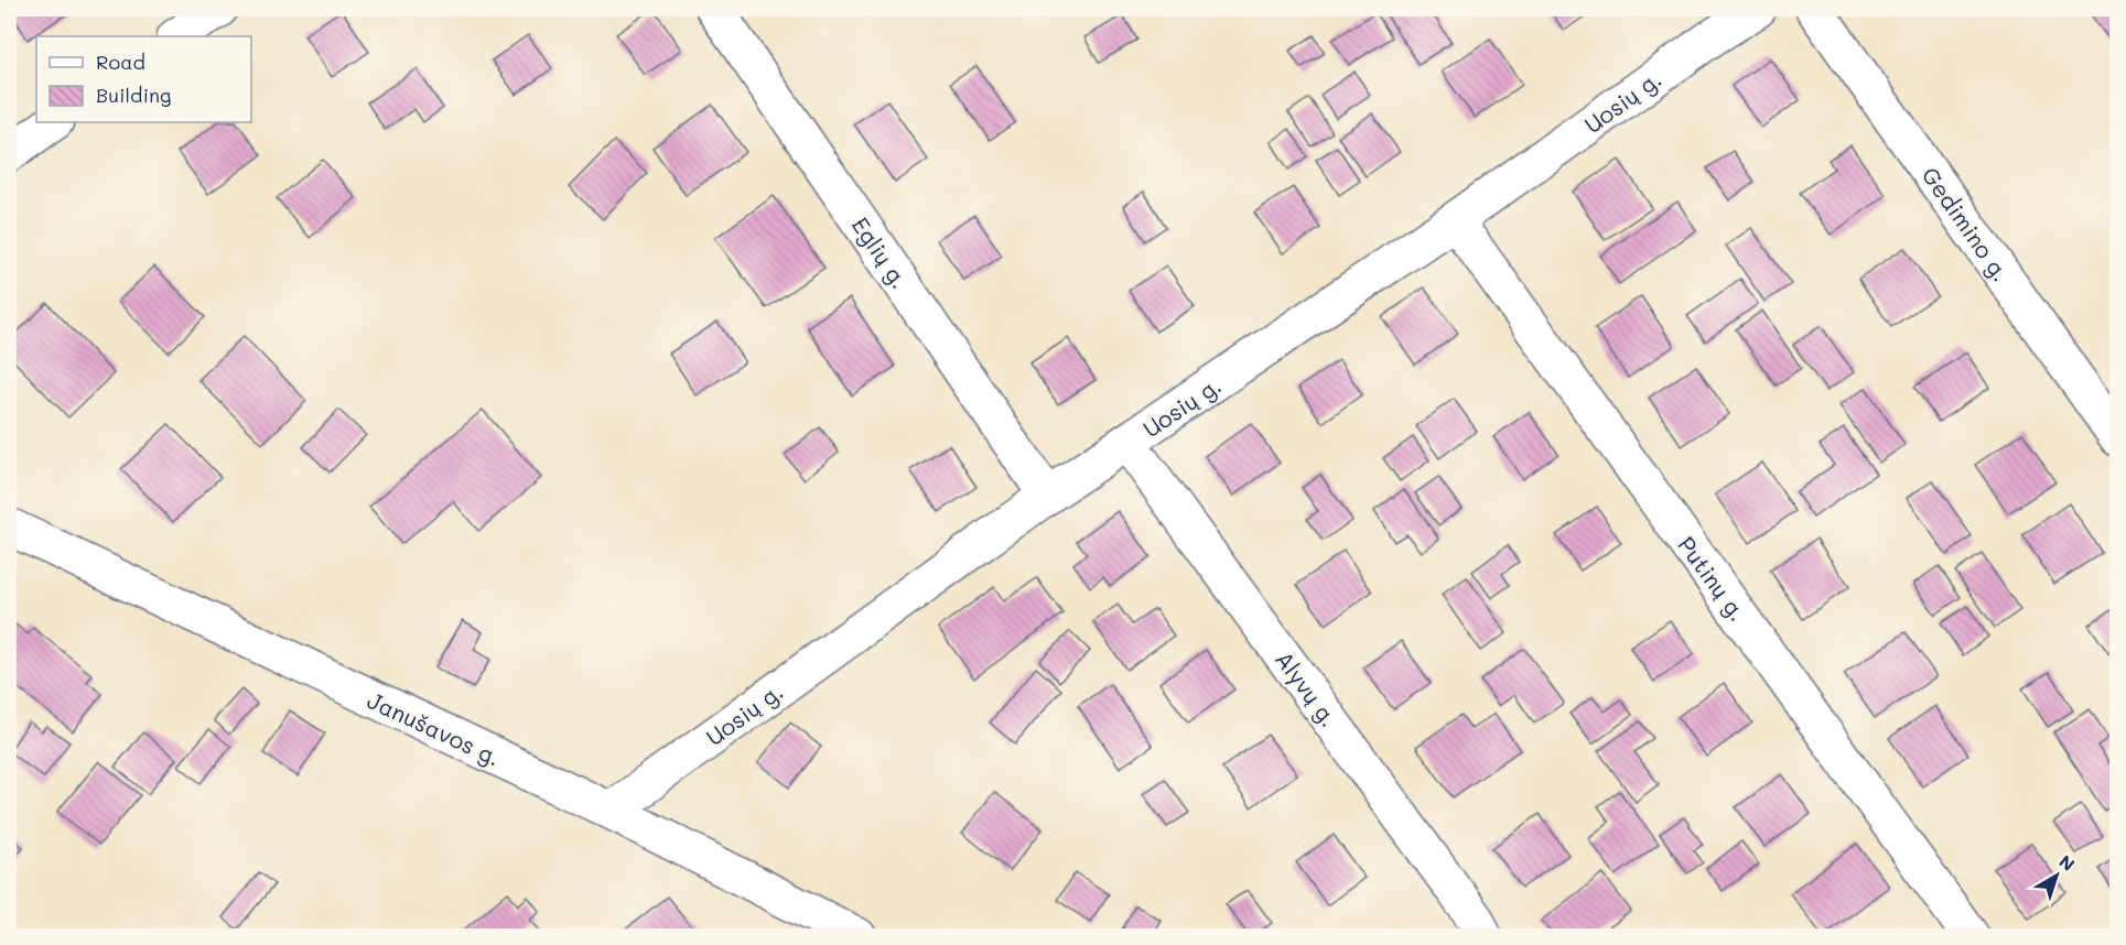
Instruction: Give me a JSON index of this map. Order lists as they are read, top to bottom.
{
  "streets": {
    "street": [
      "Uosių g.",
      "Gedimino g.",
      "Eglių g.",
      "Putinų g.",
      "Alyvų g.",
      "Janušavos g."
    ]
  },
  "crossings": [
    ["Uosių g.", "Eglių g."],
    ["Uosių g.", "Putinų g."],
    ["Uosių g.", "Alyvų g."],
    ["Uosių g.", "Janušavos g."]
  ],
  "legend": ["Road", "Building"],
  "north": "top right"
}
